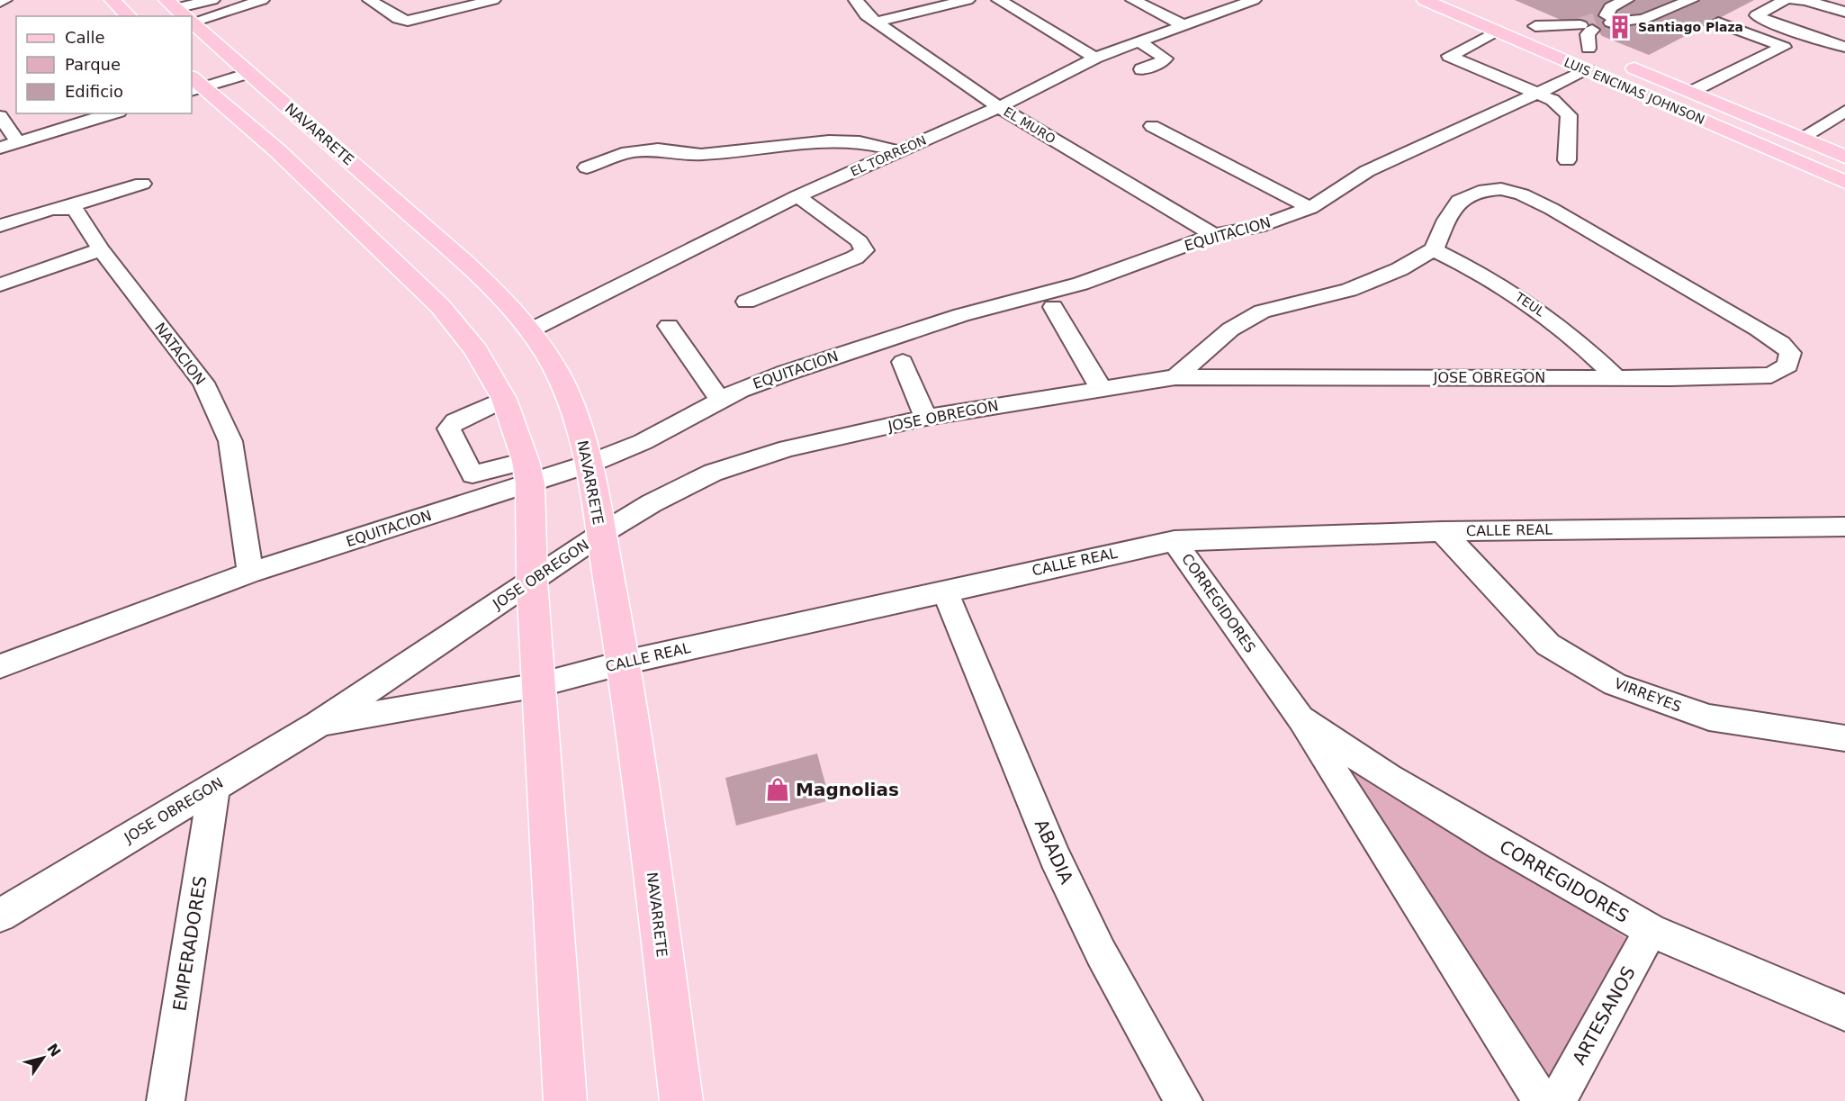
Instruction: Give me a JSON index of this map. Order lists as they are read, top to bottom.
{
  "streets": {
    "main road": ["LUIS ENCINAS JOHNSON", "NAVARRETE"],
    "street": [
      "EL MURO",
      "EL TORREON",
      "EQUITACION",
      "TEUL",
      "NATACION",
      "JOSE OBREGON",
      "CALLE REAL",
      "CORREGIDORES",
      "VIRREYES",
      "ABADIA",
      "EMPERADORES",
      "ARTESANOS"
    ]
  },
  "crossings": [
    ["LUIS ENCINAS JOHNSON", "EQUITACION"],
    ["EL MURO", "EL TORREON"],
    ["EL MURO", "EQUITACION"],
    ["NAVARRETE", "EL TORREON"],
    ["NAVARRETE", "EQUITACION"],
    ["NAVARRETE", "JOSE OBREGON"],
    ["NAVARRETE", "CALLE REAL"],
    ["EQUITACION", "NATACION"],
    ["TEUL", "JOSE OBREGON"],
    ["JOSE OBREGON", "CALLE REAL"],
    ["JOSE OBREGON", "EMPERADORES"],
    ["CALLE REAL", "CORREGIDORES"],
    ["CALLE REAL", "VIRREYES"],
    ["CALLE REAL", "ABADIA"],
    ["CORREGIDORES", "ARTESANOS"]
  ],
  "places": {
    "building": ["Santiago Plaza"],
    "shop": ["Magnolias"]
  },
  "legend": ["Calle", "Parque", "Edificio"],
  "north": "top right"
}
